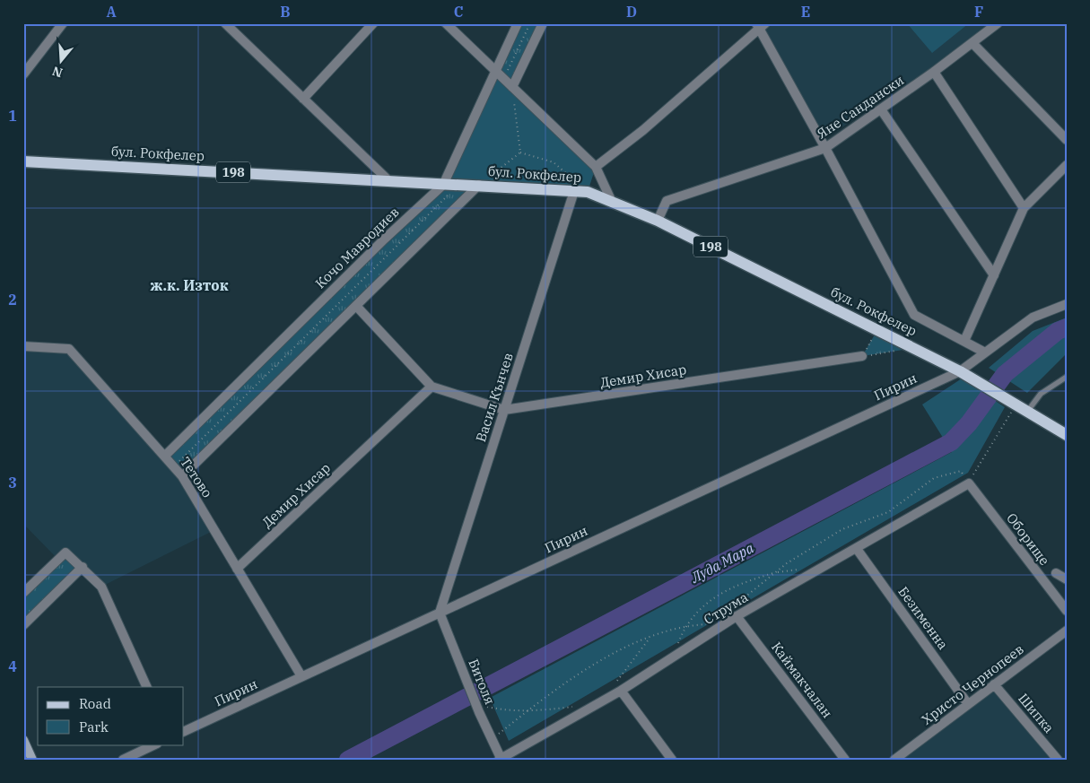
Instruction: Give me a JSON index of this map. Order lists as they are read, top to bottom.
{
  "streets": {
    "main road": ["бул. Рокфелер", "198"],
    "street": [
      "Яне Сандански",
      "Кочо Мавродиев",
      "Демир Хисар",
      "Пирин",
      "Васил Кънчев",
      "Тетово",
      "Оборище",
      "Струма",
      "Безименна",
      "Каймакчалан",
      "Битоля",
      "Христо Чернопеев",
      "Шипка"
    ]
  },
  "crossings": [
    ["Яне Сандански", "бул. Рокфелер"],
    ["бул. Рокфелер", "Кочо Мавродиев"],
    ["бул. Рокфелер", "Пирин"],
    ["бул. Рокфелер", "Васил Кънчев"],
    ["Кочо Мавродиев", "Тетово"],
    ["Демир Хисар", "Васил Кънчев"],
    ["Демир Хисар", "Тетово"],
    ["Пирин", "Васил Кънчев"],
    ["Пирин", "Тетово"],
    ["Пирин", "Битоля"],
    ["Васил Кънчев", "Битоля"],
    ["Оборище", "Струма"],
    ["Струма", "Безименна"],
    ["Струма", "Каймакчалан"],
    ["Струма", "Битоля"],
    ["Безименна", "Христо Чернопеев"],
    ["Христо Чернопеев", "Шипка"]
  ],
  "districts": ["ж.к. Изток"],
  "water": ["Луда Мара"],
  "legend": ["Road", "Park"],
  "north": "bottom",
  "grid": {
    "columns": [
      "A",
      "B",
      "C",
      "D",
      "E",
      "F"
    ],
    "rows": [
      "1",
      "2",
      "3",
      "4"
    ]
  }
}
